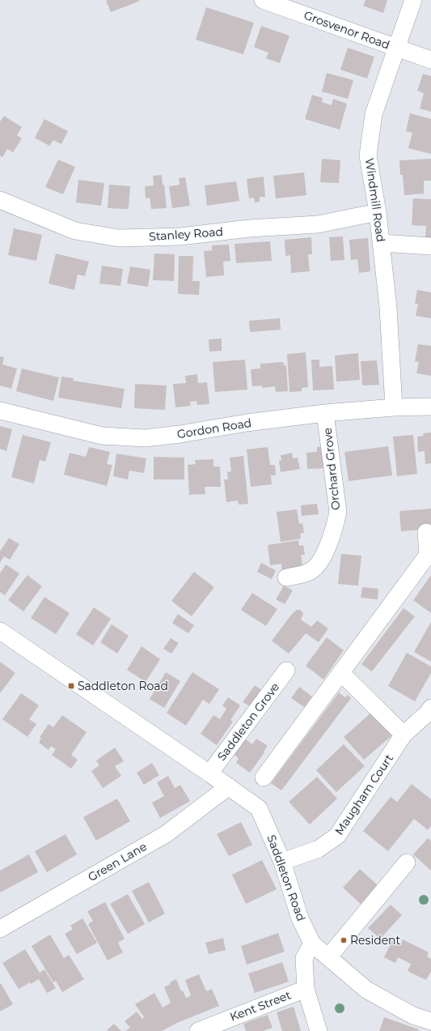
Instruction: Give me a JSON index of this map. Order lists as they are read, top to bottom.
{
  "streets": {
    "street": [
      "Grosvenor Road",
      "Windmill Road",
      "Stanley Road",
      "Gordon Road",
      "Orchard Grove",
      "Saddleton Grove",
      "Maugham Court",
      "Green Lane",
      "Saddleton Road",
      "Kent Street"
    ]
  },
  "crossings": [
    ["Grosvenor Road", "Windmill Road"],
    ["Windmill Road", "Stanley Road"],
    ["Windmill Road", "Gordon Road"],
    ["Gordon Road", "Orchard Grove"],
    ["Saddleton Grove", "Saddleton Road"],
    ["Maugham Court", "Saddleton Road"],
    ["Green Lane", "Saddleton Road"]
  ],
  "places": {
    "transit": ["Saddleton Road"],
    "other": ["Resident"]
  }
}
